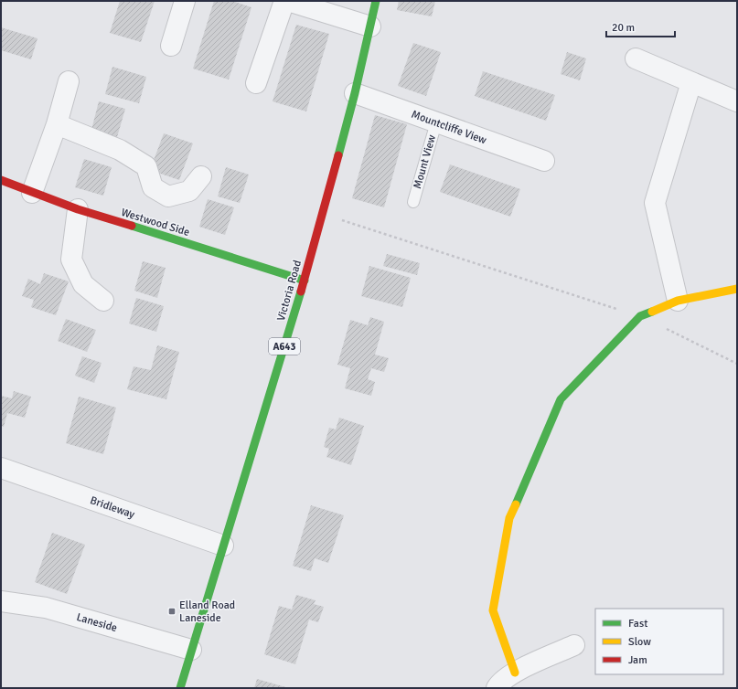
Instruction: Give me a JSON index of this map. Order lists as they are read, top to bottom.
{
  "streets": {
    "street": [
      "Mountcliffe View",
      "Westwood Side",
      "Victoria Road",
      "A643",
      "Bridleway",
      "Laneside"
    ],
    "lane": ["Mount View"]
  },
  "crossings": [
    ["Mountcliffe View", "Mount View"],
    ["Mountcliffe View", "Victoria Road"],
    ["Westwood Side", "Victoria Road"],
    ["Victoria Road", "Bridleway"],
    ["Victoria Road", "Laneside"]
  ],
  "places": {
    "transit": ["Elland Road Laneside"]
  },
  "legend": ["Fast", "Slow", "Jam"],
  "scale_bar": "20 m"
}
